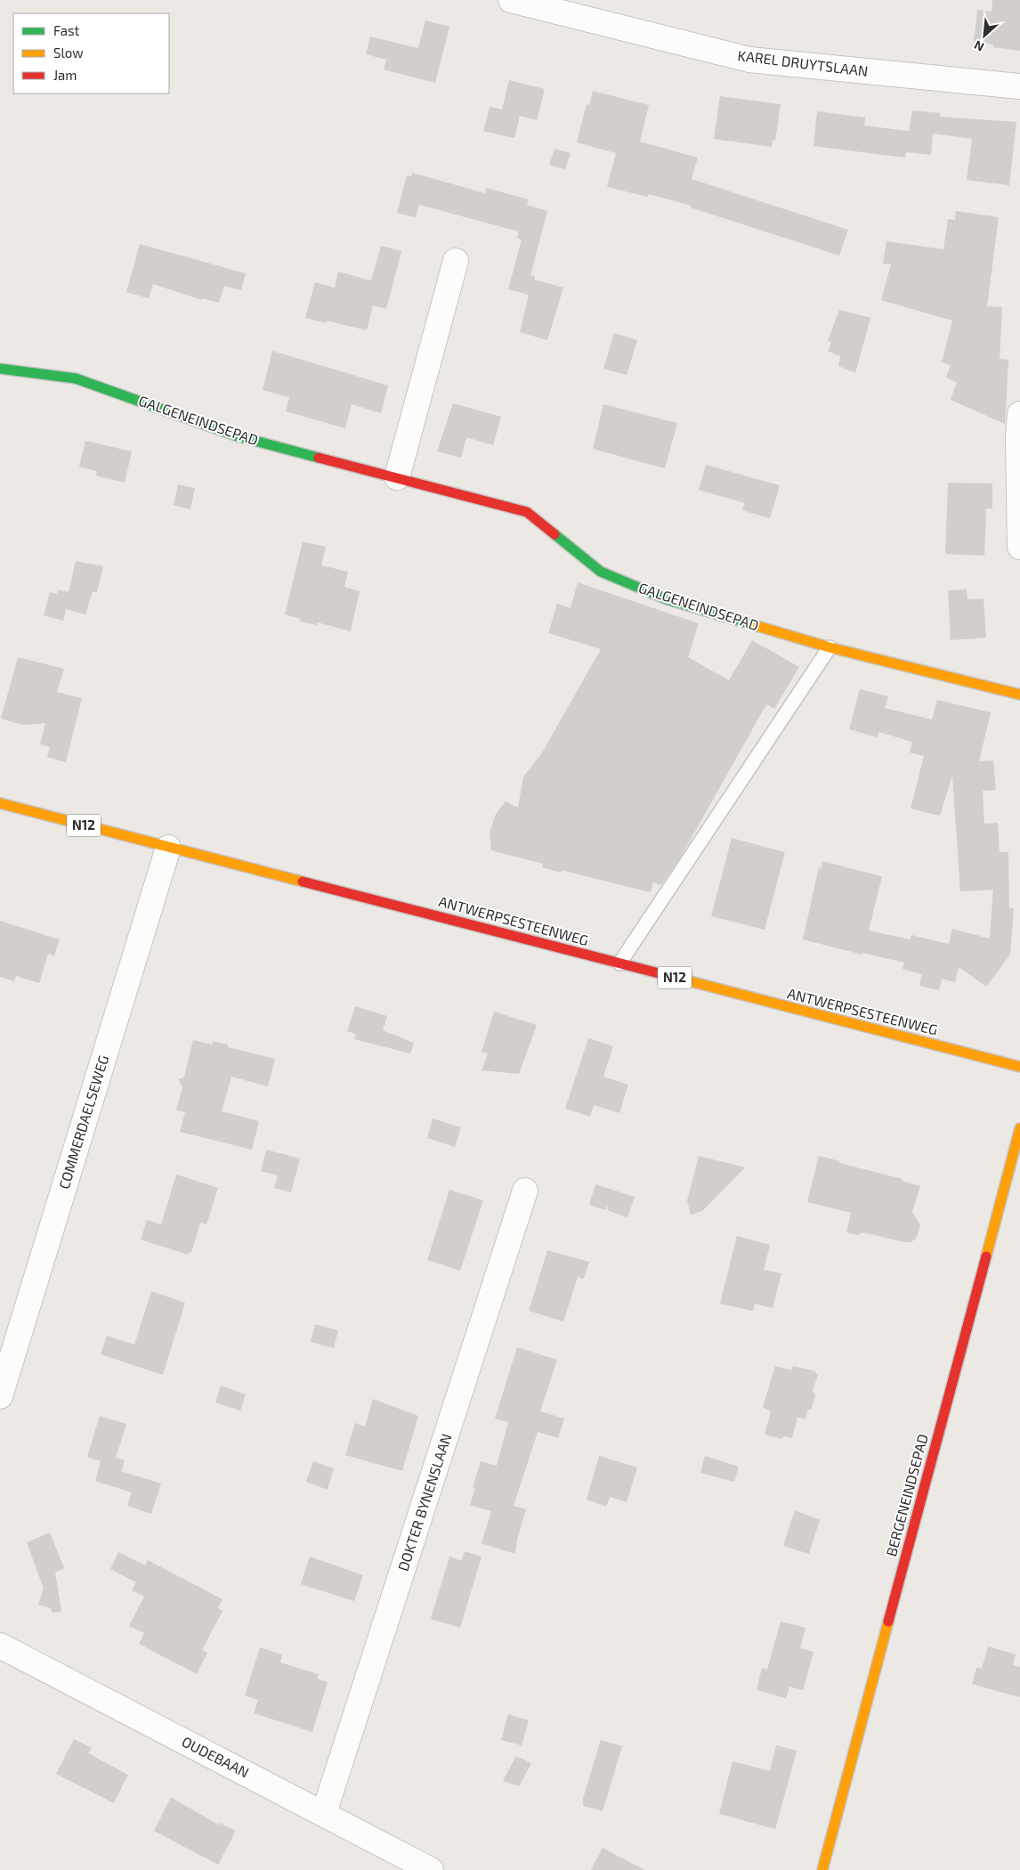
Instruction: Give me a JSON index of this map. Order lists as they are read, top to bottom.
{
  "streets": {
    "street": [
      "KAREL DRUYTSLAAN",
      "GALGENEINDSEPAD",
      "N12",
      "ANTWERPSESTEENWEG",
      "COMMERDAELSEWEG",
      "BERGENEINDSEPAD",
      "DOKTER BYNENSLAAN",
      "OUDEBAAN"
    ]
  },
  "crossings": [
    ["ANTWERPSESTEENWEG", "COMMERDAELSEWEG"],
    ["DOKTER BYNENSLAAN", "OUDEBAAN"]
  ],
  "legend": ["Fast", "Slow", "Jam"],
  "north": "bottom left"
}
